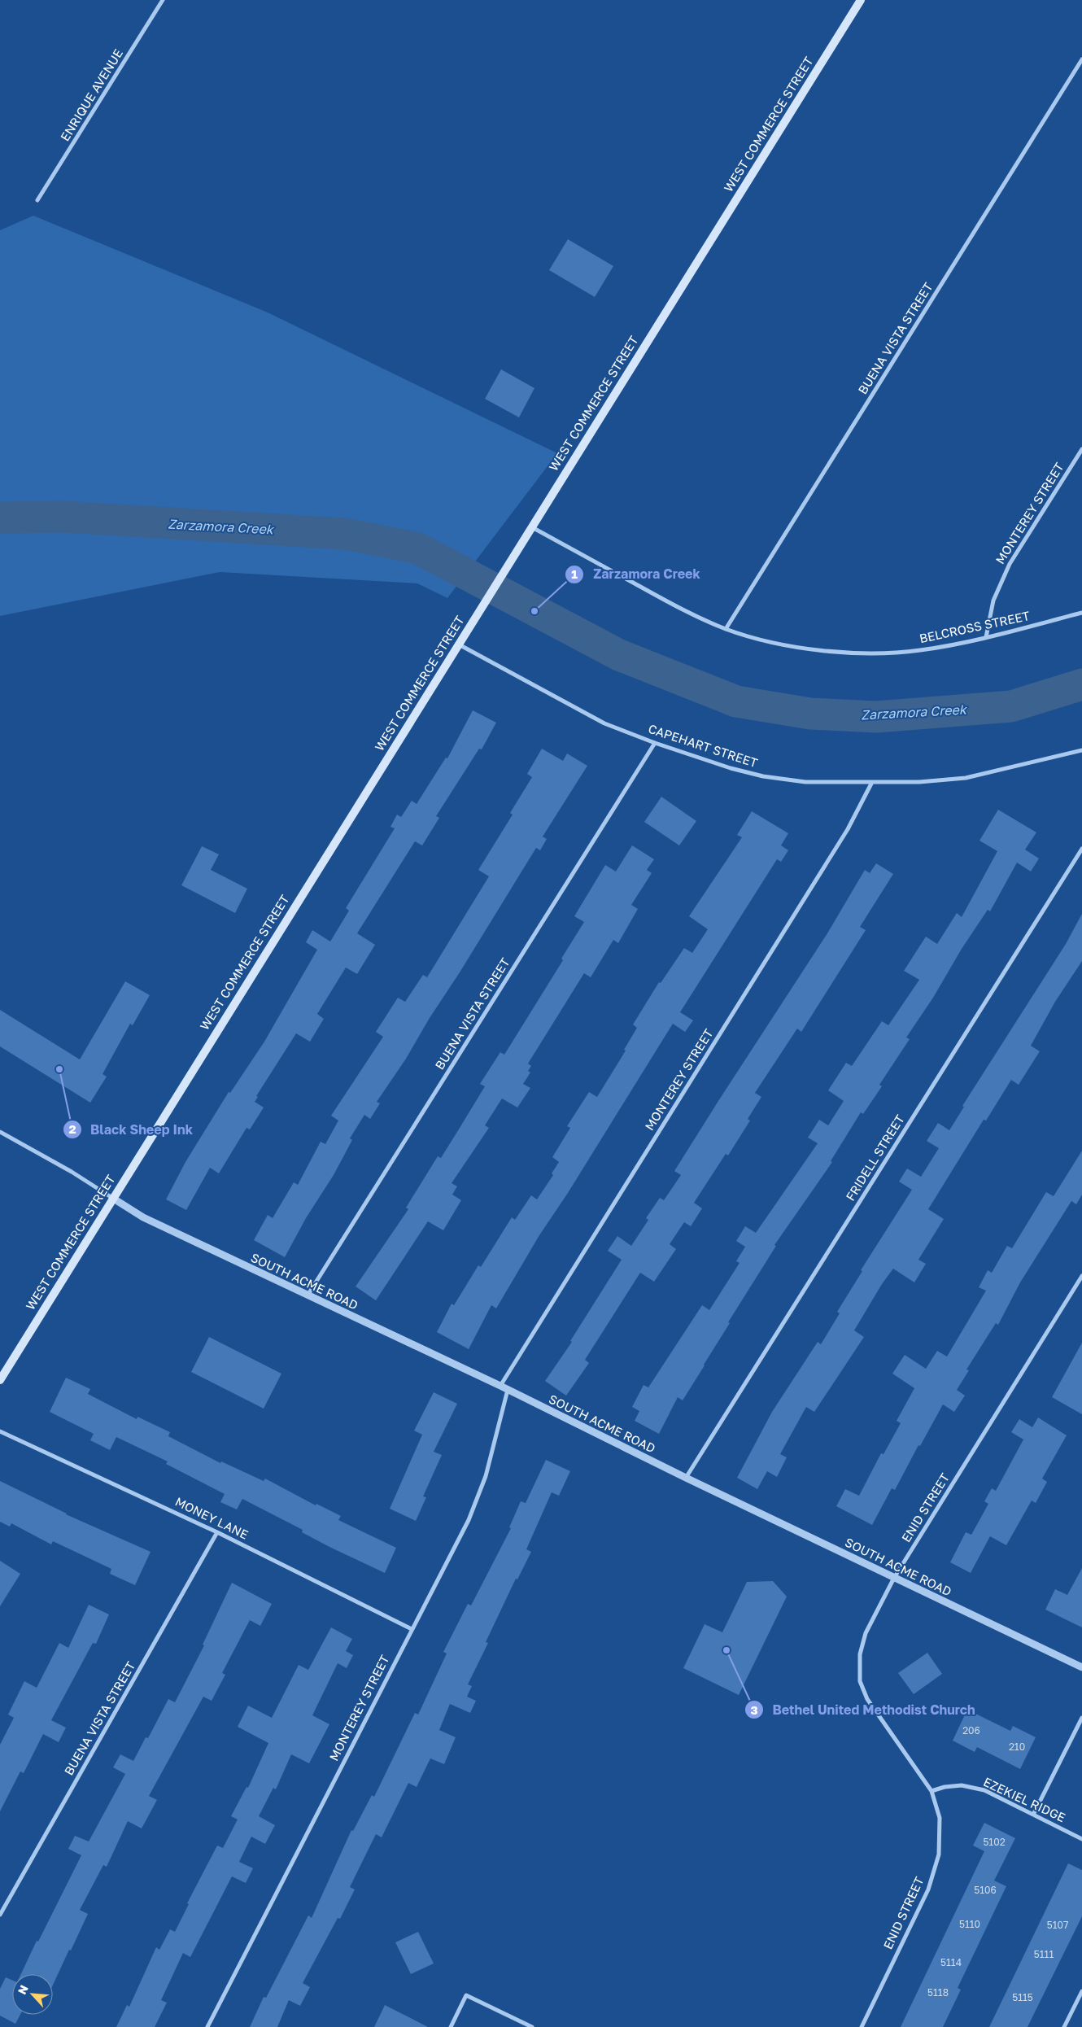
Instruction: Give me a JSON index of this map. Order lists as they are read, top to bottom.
{
  "streets": {
    "main road": ["WEST COMMERCE STREET"],
    "street": [
      "ENRIQUE AVENUE",
      "BUENA VISTA STREET",
      "MONTEREY STREET",
      "BELCROSS STREET",
      "CAPEHART STREET",
      "FRIDELL STREET",
      "SOUTH ACME ROAD",
      "ENID STREET",
      "MONEY LANE",
      "EZEKIEL RIDGE"
    ]
  },
  "crossings": [
    ["WEST COMMERCE STREET", "BELCROSS STREET"],
    ["WEST COMMERCE STREET", "CAPEHART STREET"],
    ["WEST COMMERCE STREET", "SOUTH ACME ROAD"],
    ["BUENA VISTA STREET", "BELCROSS STREET"],
    ["BUENA VISTA STREET", "CAPEHART STREET"],
    ["BUENA VISTA STREET", "SOUTH ACME ROAD"],
    ["BUENA VISTA STREET", "MONEY LANE"],
    ["MONTEREY STREET", "BELCROSS STREET"],
    ["MONTEREY STREET", "CAPEHART STREET"],
    ["MONTEREY STREET", "SOUTH ACME ROAD"],
    ["MONTEREY STREET", "MONEY LANE"],
    ["FRIDELL STREET", "SOUTH ACME ROAD"],
    ["SOUTH ACME ROAD", "ENID STREET"],
    ["ENID STREET", "EZEKIEL RIDGE"]
  ],
  "water": ["Zarzamora Creek"],
  "places": ["Zarzamora Creek", "Black Sheep Ink", "Bethel United Methodist Church"],
  "house_numbers": [
    "206",
    "210",
    "5102",
    "5106",
    "5110",
    "5107",
    "5111",
    "5114",
    "5118",
    "5115"
  ],
  "north": "top left"
}
